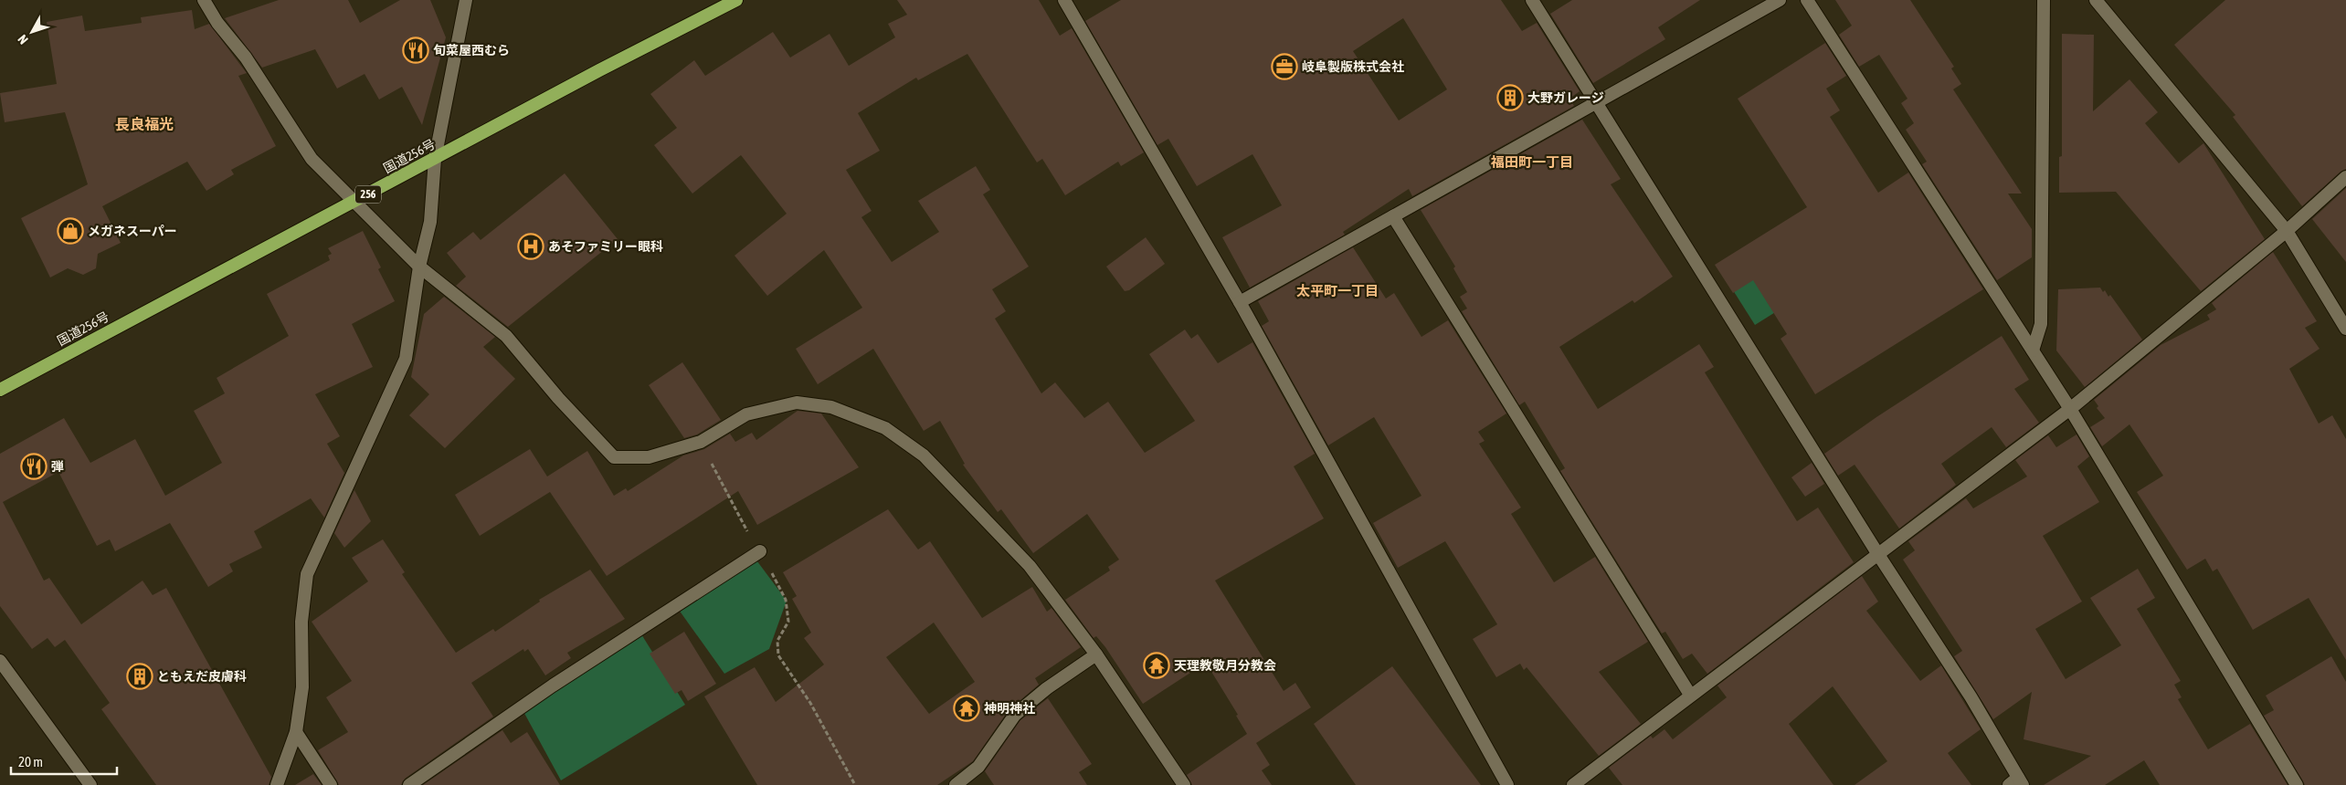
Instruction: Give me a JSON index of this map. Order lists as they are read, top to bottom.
{
  "streets": {
    "highway": ["国道256号", "256"]
  },
  "districts": ["長良福光", "福田町一丁目", "太平町一丁目"],
  "places": {
    "restaurant": ["旬菜屋西むら", "弾"],
    "office": ["岐阜製版株式会社"],
    "building": ["大野ガレージ", "ともえだ皮膚科"],
    "shop": ["メガネスーパー"],
    "hospital": ["あそファミリー眼科"],
    "temple": ["天理教敬月分教会", "神明神社"]
  },
  "scale_bar": "20 m",
  "north": "bottom left"
}
